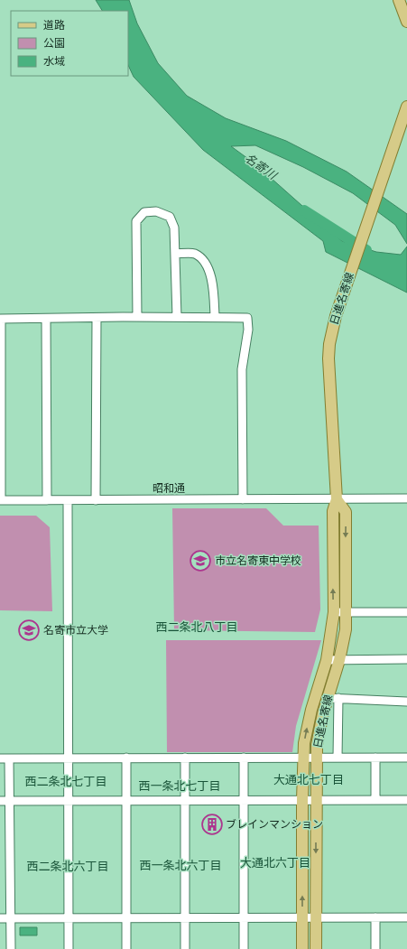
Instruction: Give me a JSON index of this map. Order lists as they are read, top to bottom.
{
  "streets": {
    "main road": ["日進名寄線"],
    "street": ["昭和通"]
  },
  "crossings": [
    ["日進名寄線", "昭和通"]
  ],
  "districts": [
    "西二条北八丁目",
    "大通北七丁目",
    "西二条北七丁目",
    "西一条北七丁目",
    "大通北六丁目",
    "西一条北六丁目",
    "西二条北六丁目"
  ],
  "water": ["名寄川"],
  "places": {
    "school or university": ["市立名寄東中学校", "名寄市立大学"],
    "building": ["ブレインマンション"]
  },
  "legend": ["道路", "公園", "水域"]
}
